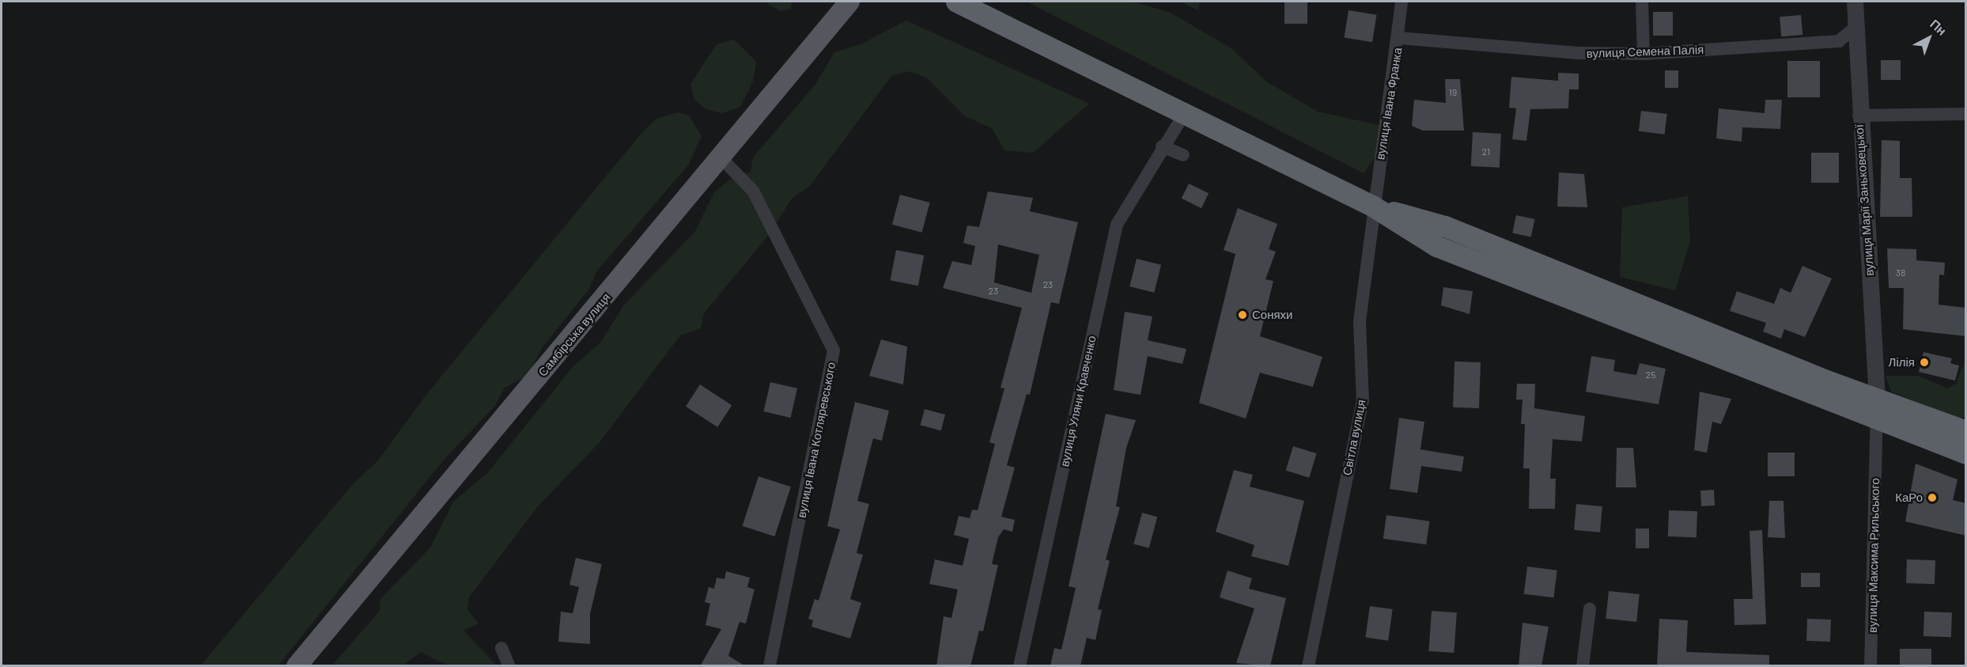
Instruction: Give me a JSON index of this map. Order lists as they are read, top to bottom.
{
  "streets": {
    "main road": ["Самбірська вулиця"],
    "street": [
      "вулиця Семена Палія",
      "вулиця Івана Франка",
      "вулиця Марії Заньковецької",
      "вулиця Уляни Кравченко",
      "Світла вулиця",
      "вулиця Івана Котляревського",
      "вулиця Максима Рильського"
    ]
  },
  "crossings": [
    ["вулиця Семена Палія", "вулиця Івана Франка"],
    ["вулиця Семена Палія", "вулиця Марії Заньковецької"],
    ["вулиця Івана Франка", "Світла вулиця"],
    ["вулиця Марії Заньковецької", "вулиця Максима Рильського"],
    ["Самбірська вулиця", "вулиця Івана Котляревського"]
  ],
  "places": ["Соняхи", "Лілія", "КаРо"],
  "house_numbers": [
    "19",
    "21",
    "38",
    "23",
    "23",
    "25"
  ],
  "north": "top right"
}
